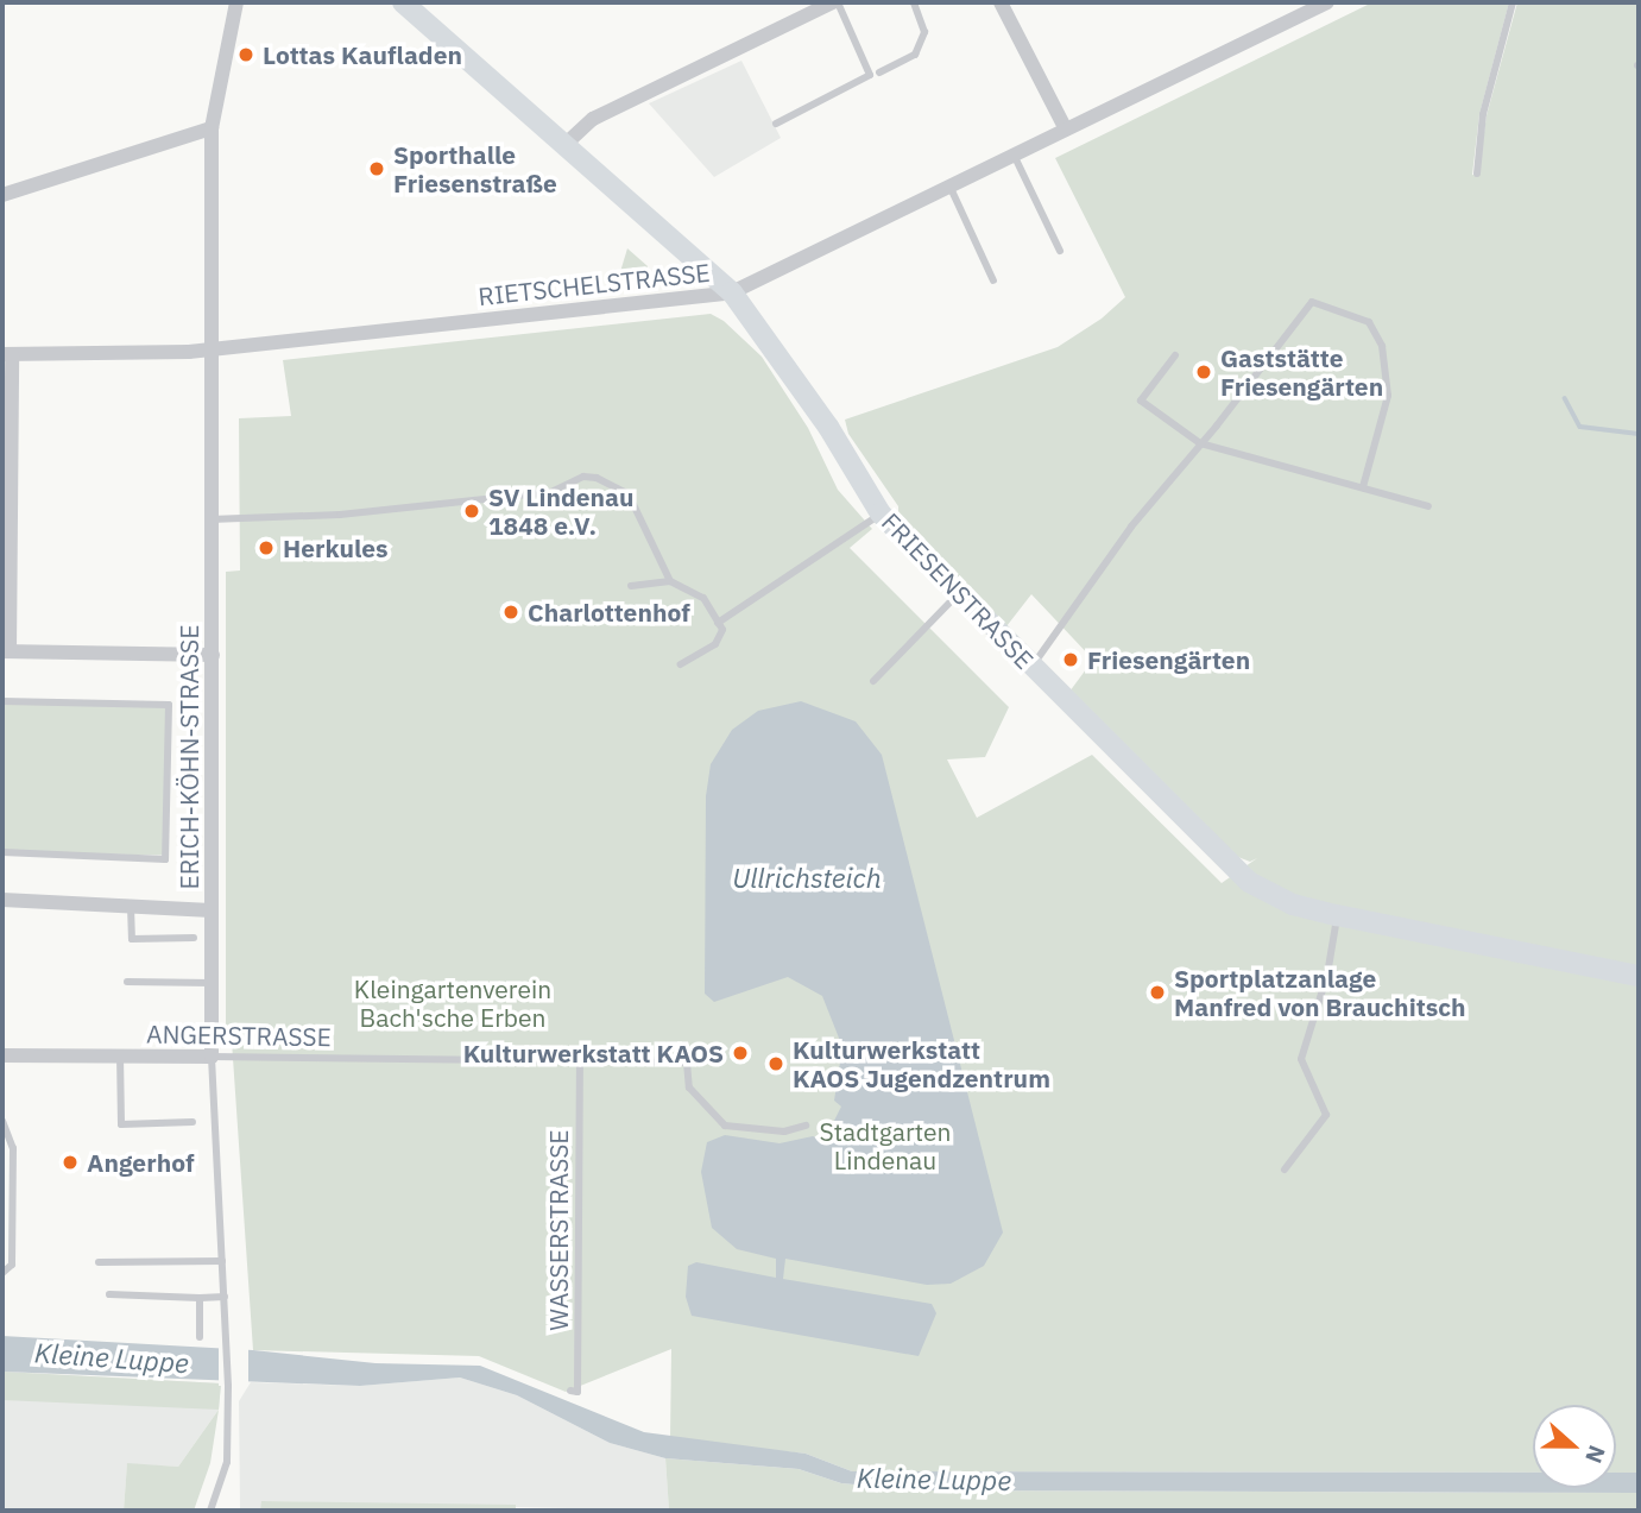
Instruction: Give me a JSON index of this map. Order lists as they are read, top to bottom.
{
  "streets": {
    "street": [
      "RIETSCHELSTRASSE",
      "FRIESENSTRASSE",
      "ERICH-KÖHN-STRASSE",
      "ANGERSTRASSE"
    ],
    "lane": ["WASSERSTRASSE"]
  },
  "crossings": [
    ["RIETSCHELSTRASSE", "FRIESENSTRASSE"],
    ["RIETSCHELSTRASSE", "ERICH-KÖHN-STRASSE"],
    ["ERICH-KÖHN-STRASSE", "ANGERSTRASSE"],
    ["ANGERSTRASSE", "WASSERSTRASSE"]
  ],
  "water": ["Ullrichsteich", "Kleine Luppe"],
  "parks": ["Kleingartenverein Bach'sche Erben", "Stadtgarten Lindenau"],
  "places": [
    "Lottas Kaufladen",
    "Sporthalle Friesenstraße",
    "Gaststätte Friesengärten",
    "SV Lindenau 1848 e.V.",
    "Herkules",
    "Charlottenhof",
    "Friesengärten",
    "Sportplatzanlage Manfred von Brauchitsch",
    "Kulturwerkstatt KAOS",
    "Kulturwerkstatt KAOS Jugendzentrum",
    "Angerhof"
  ],
  "north": "right"
}
